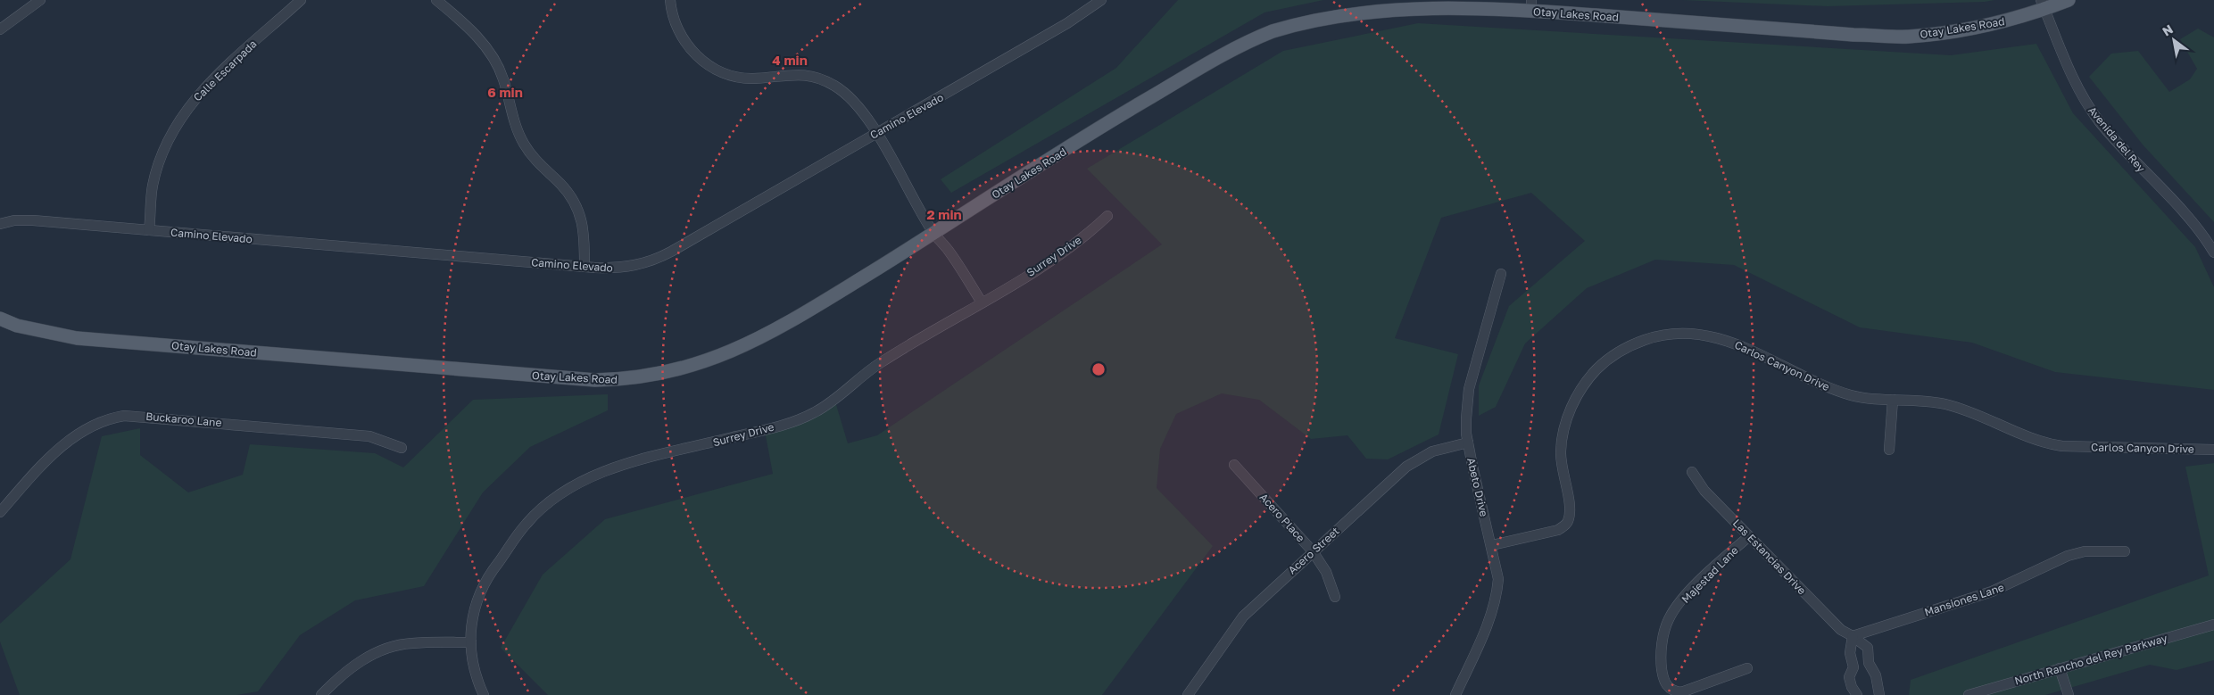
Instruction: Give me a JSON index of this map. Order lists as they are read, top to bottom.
{
  "streets": {
    "main road": ["Otay Lakes Road"],
    "street": [
      "Calle Escarpada",
      "Camino Elevado",
      "Avenida del Rey",
      "Surrey Drive",
      "Carlos Canyon Drive",
      "Buckaroo Lane",
      "Abeto Drive",
      "Acero Place",
      "Acero Street",
      "Las Estancias Drive",
      "Majestad Lane",
      "Mansiones Lane",
      "North Rancho del Rey Parkway"
    ]
  },
  "crossings": [
    ["Otay Lakes Road", "Avenida del Rey"],
    ["Calle Escarpada", "Camino Elevado"],
    ["Carlos Canyon Drive", "Abeto Drive"],
    ["Abeto Drive", "Acero Street"],
    ["Acero Place", "Acero Street"],
    ["Las Estancias Drive", "Majestad Lane"],
    ["Las Estancias Drive", "Mansiones Lane"]
  ],
  "north": "top left",
  "rings": ["4 min", "6 min", "2 min"]
}
